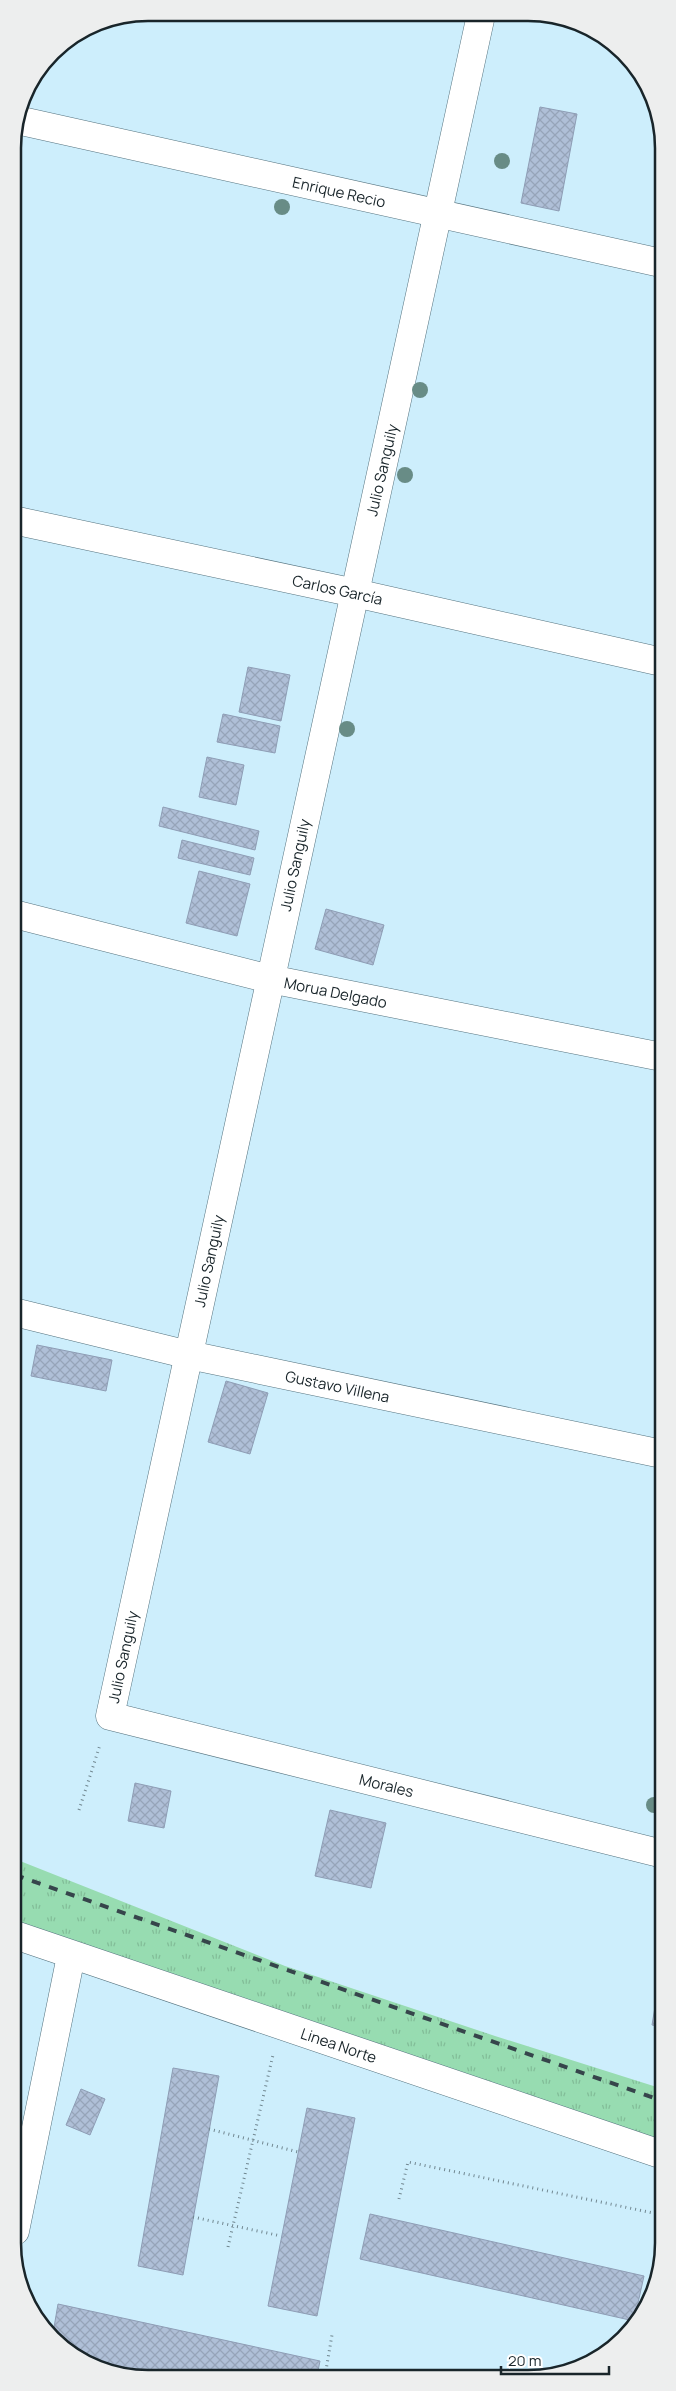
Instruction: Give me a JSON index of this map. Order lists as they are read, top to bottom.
{
  "streets": {
    "street": [
      "Enrique Recio",
      "Julio Sanguily",
      "Carlos García",
      "Morua Delgado",
      "Gustavo Villena",
      "Morales",
      "Linea Norte"
    ]
  },
  "crossings": [
    ["Enrique Recio", "Julio Sanguily"],
    ["Julio Sanguily", "Carlos García"],
    ["Julio Sanguily", "Morua Delgado"],
    ["Julio Sanguily", "Gustavo Villena"],
    ["Julio Sanguily", "Morales"]
  ],
  "scale_bar": "20 m"
}
